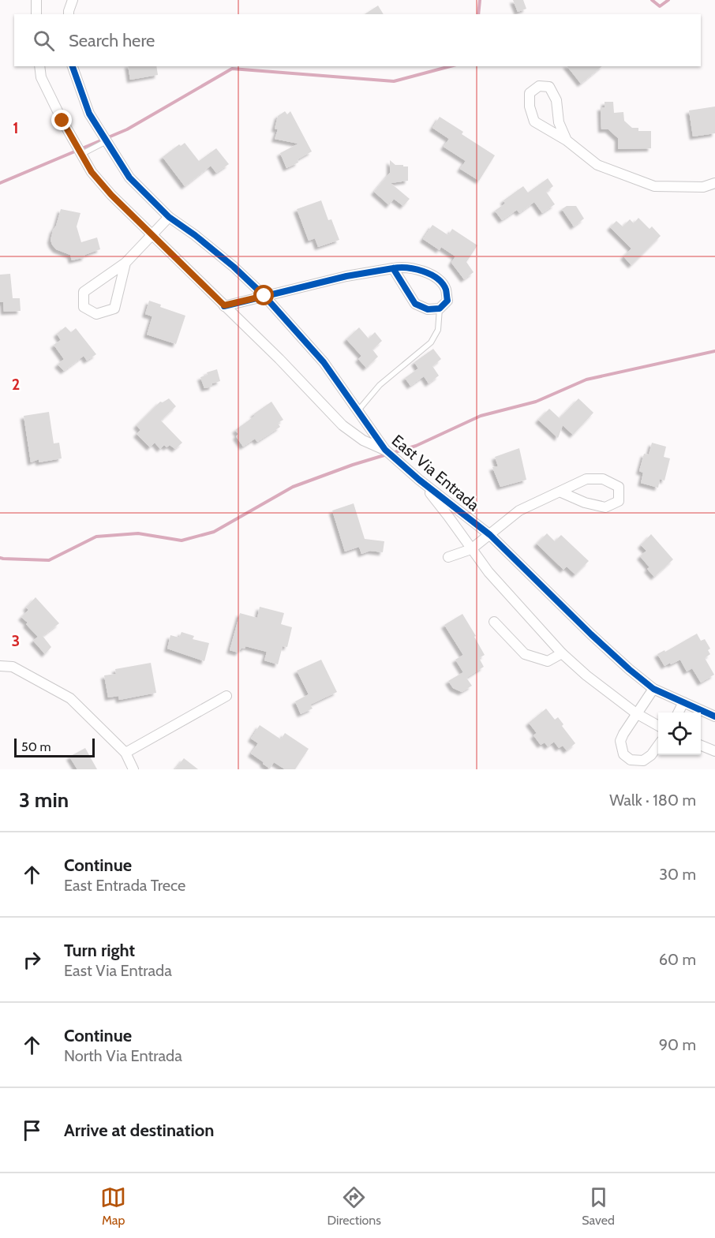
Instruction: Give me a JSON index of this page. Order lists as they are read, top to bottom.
{
  "streets": {
    "street": ["East Via Entrada"]
  },
  "scale_bar": "50 m",
  "page": {
    "search": "Search here",
    "scale": "50 m",
    "heading": ["3 min", "Walk · 180 m"],
    "list": [
      ["Continue", "East Entrada Trece", "30 m"],
      ["Turn right", "East Via Entrada", "60 m"],
      ["Continue", "North Via Entrada", "90 m"],
      "Arrive at destination"
    ],
    "nav": ["Map", "Directions", "Saved"]
  },
  "grid": {
    "rows": ["1", "2", "3"]
  }
}
